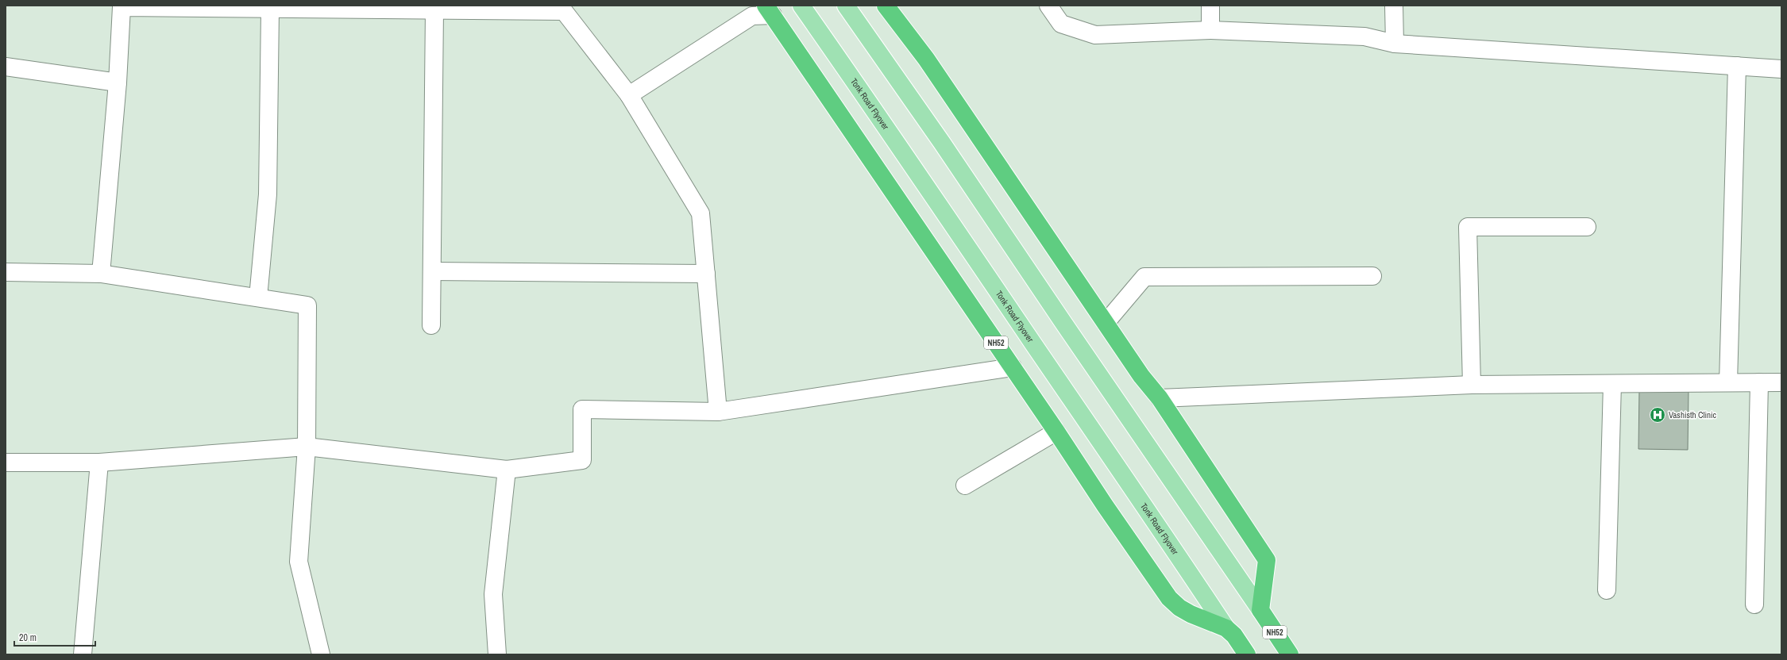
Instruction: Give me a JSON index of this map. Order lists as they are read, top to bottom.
{
  "streets": {
    "highway": ["NH52"],
    "main road": ["Tonk Road Flyover"]
  },
  "crossings": [
    ["Tonk Road Flyover", "NH52"]
  ],
  "places": {
    "hospital": ["Vashisth Clinic"]
  },
  "scale_bar": "20 m"
}
